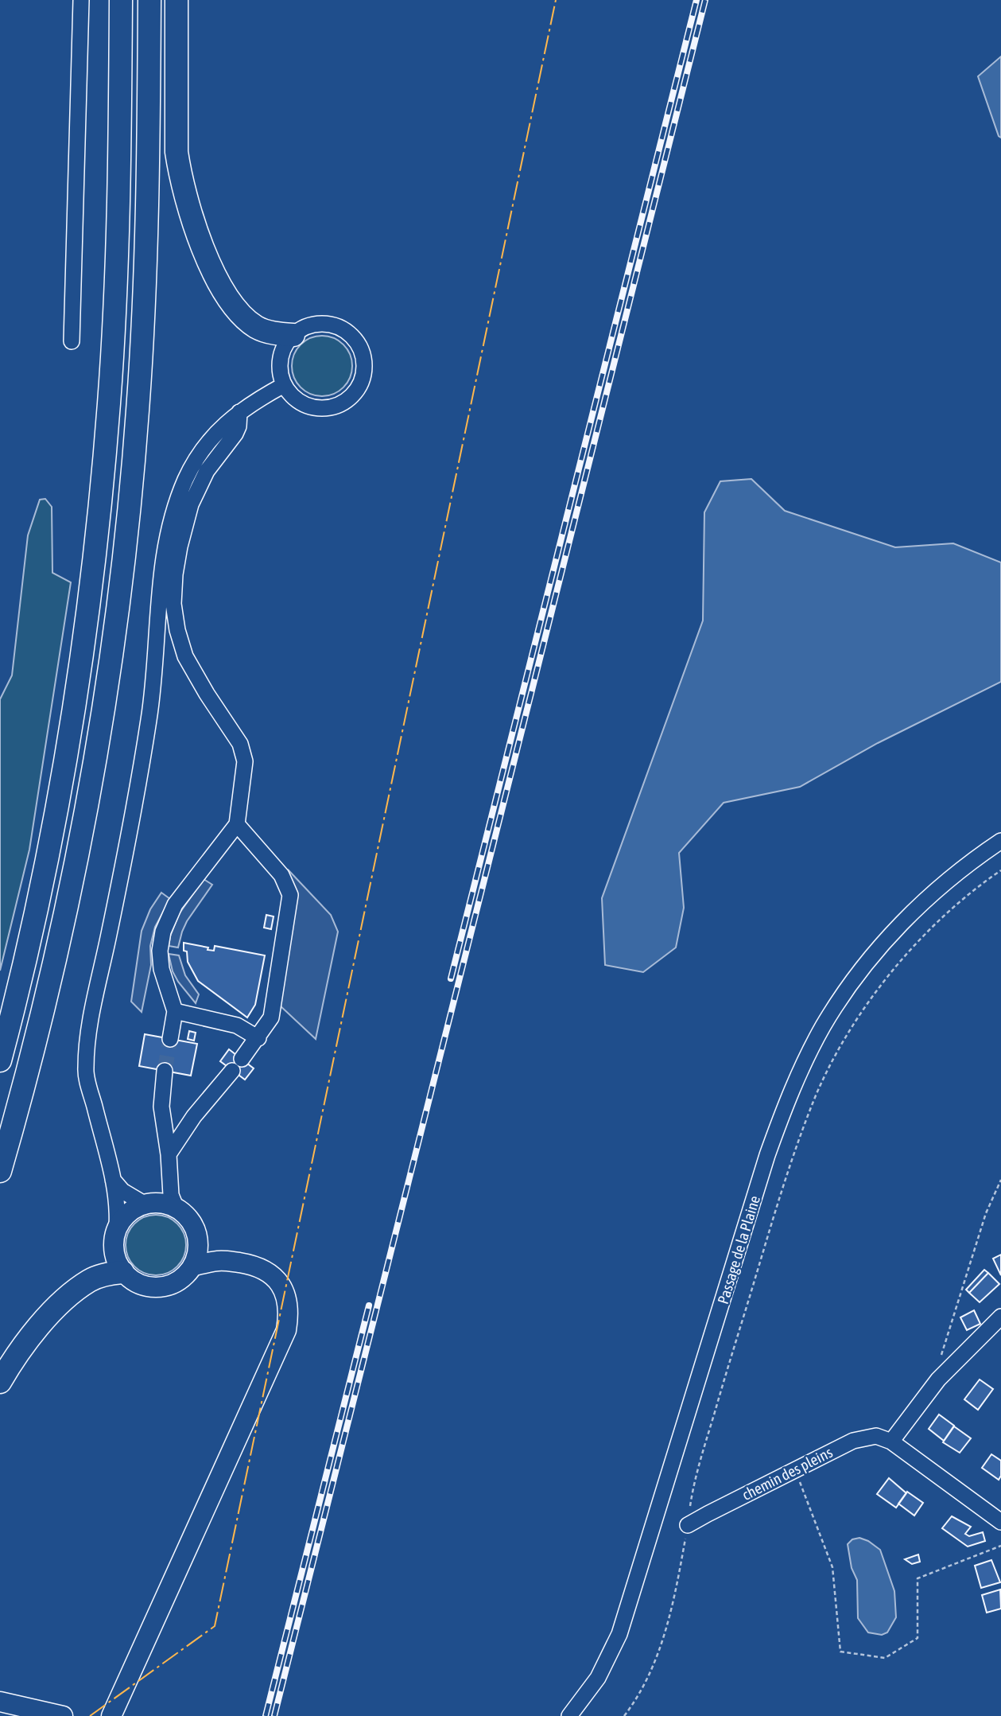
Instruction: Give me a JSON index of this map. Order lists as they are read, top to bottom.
{
  "streets": {
    "street": ["Passage de la Plaine", "chemin des pleins"]
  }
}
